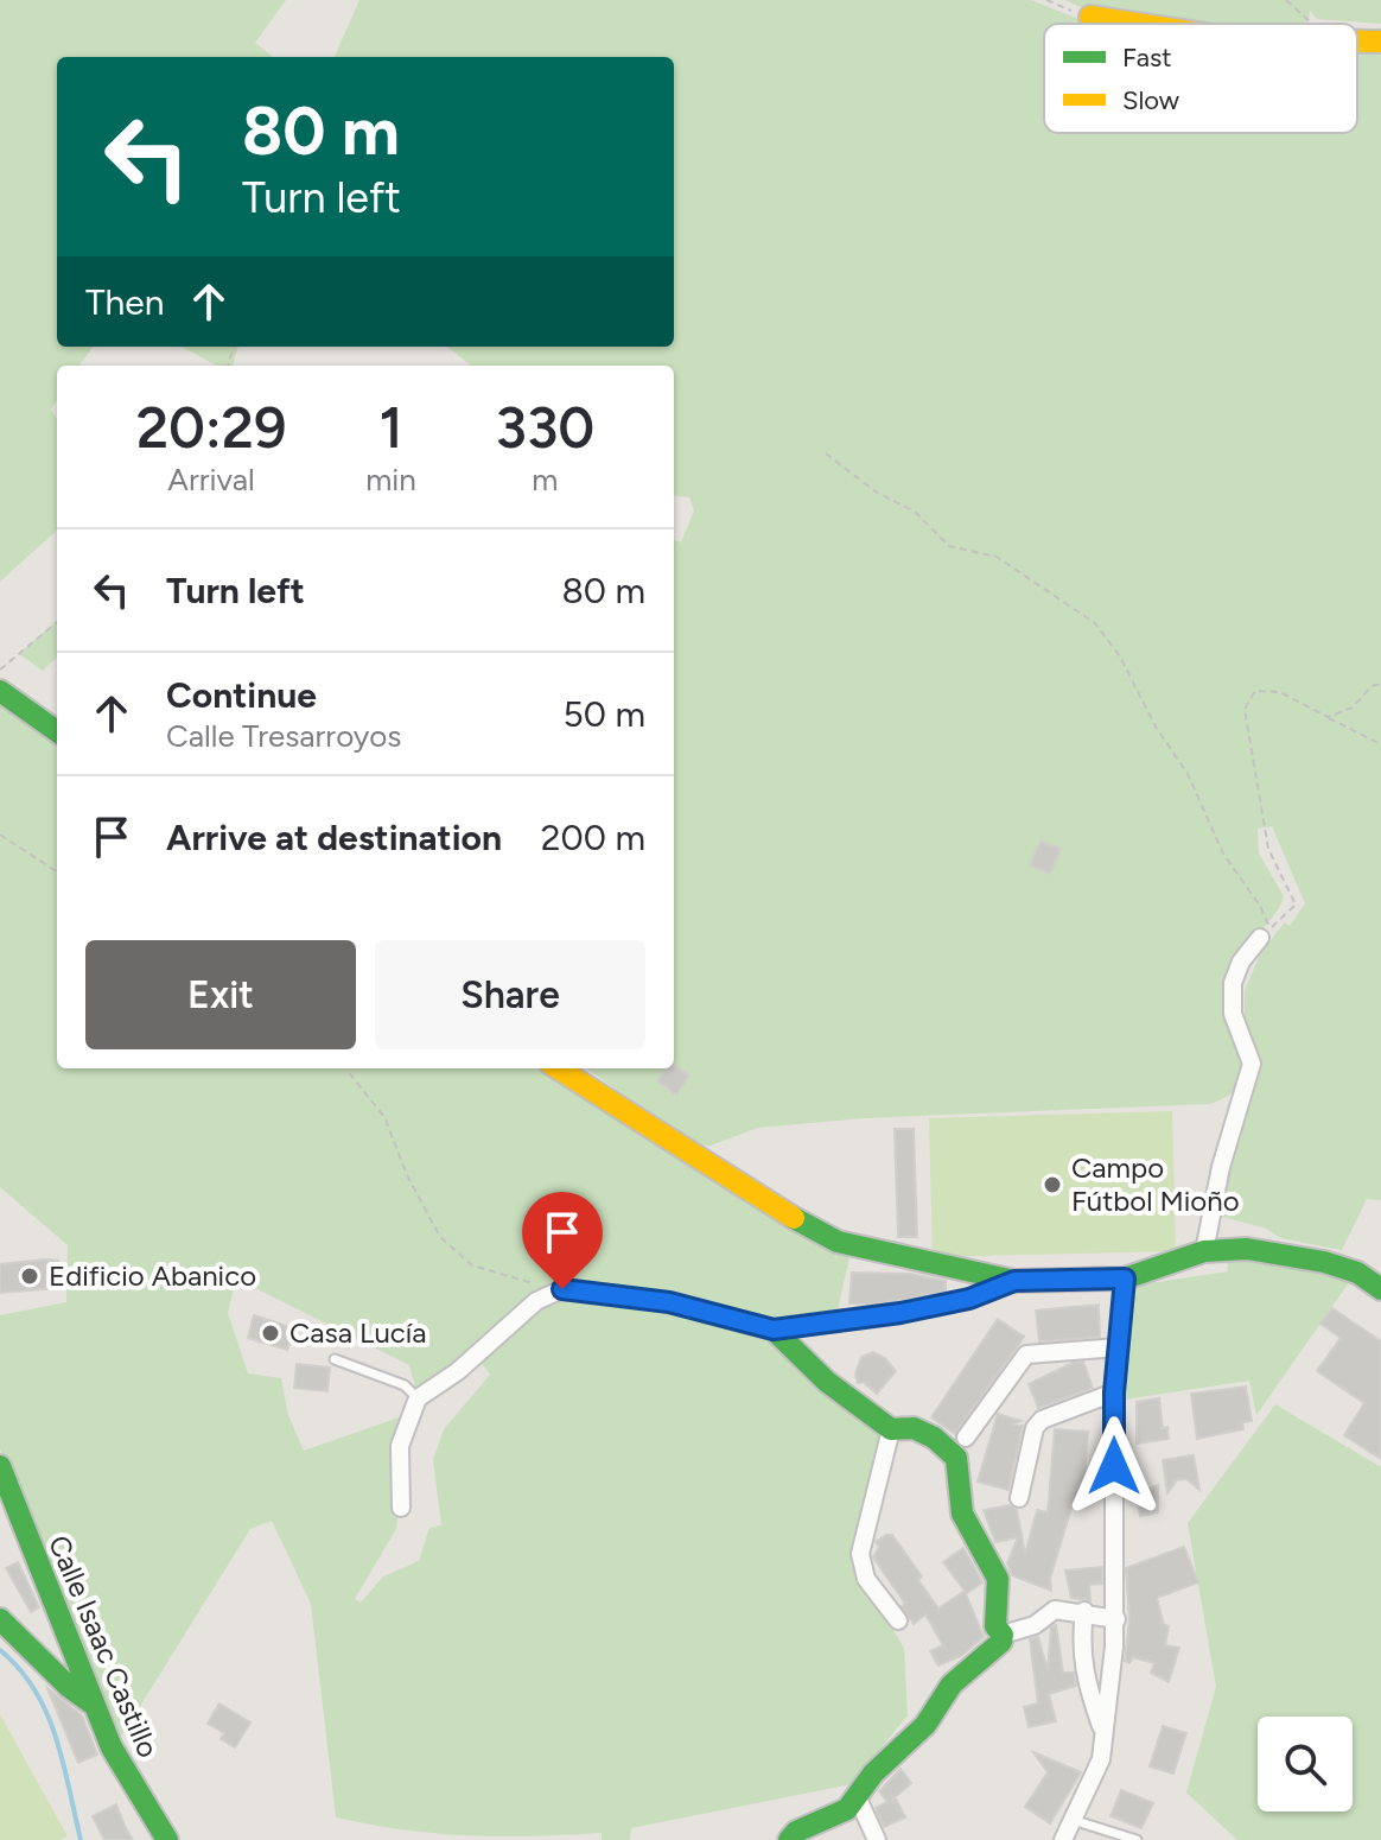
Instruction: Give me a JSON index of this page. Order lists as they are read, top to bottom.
{
  "streets": {
    "street": ["Calle Isaac Castillo"]
  },
  "places": ["Campo Fútbol Mioño", "Edificio Abanico", "Casa Lucía"],
  "legend": ["Fast", "Slow"],
  "page": {
    "turn": ["80 m", "Turn left"],
    "then": "Then",
    "eta": [
      "20:29",
      "Arrival",
      "1",
      "min",
      "330",
      "m"
    ],
    "list": [
      {
        "name": "Turn left",
        "value": "80 m"
      },
      {
        "name": "Continue",
        "note": "Calle Tresarroyos",
        "value": "50 m"
      },
      {
        "name": "Arrive at destination",
        "value": "200 m"
      }
    ],
    "buttons": ["Exit", "Share"]
  }
}
